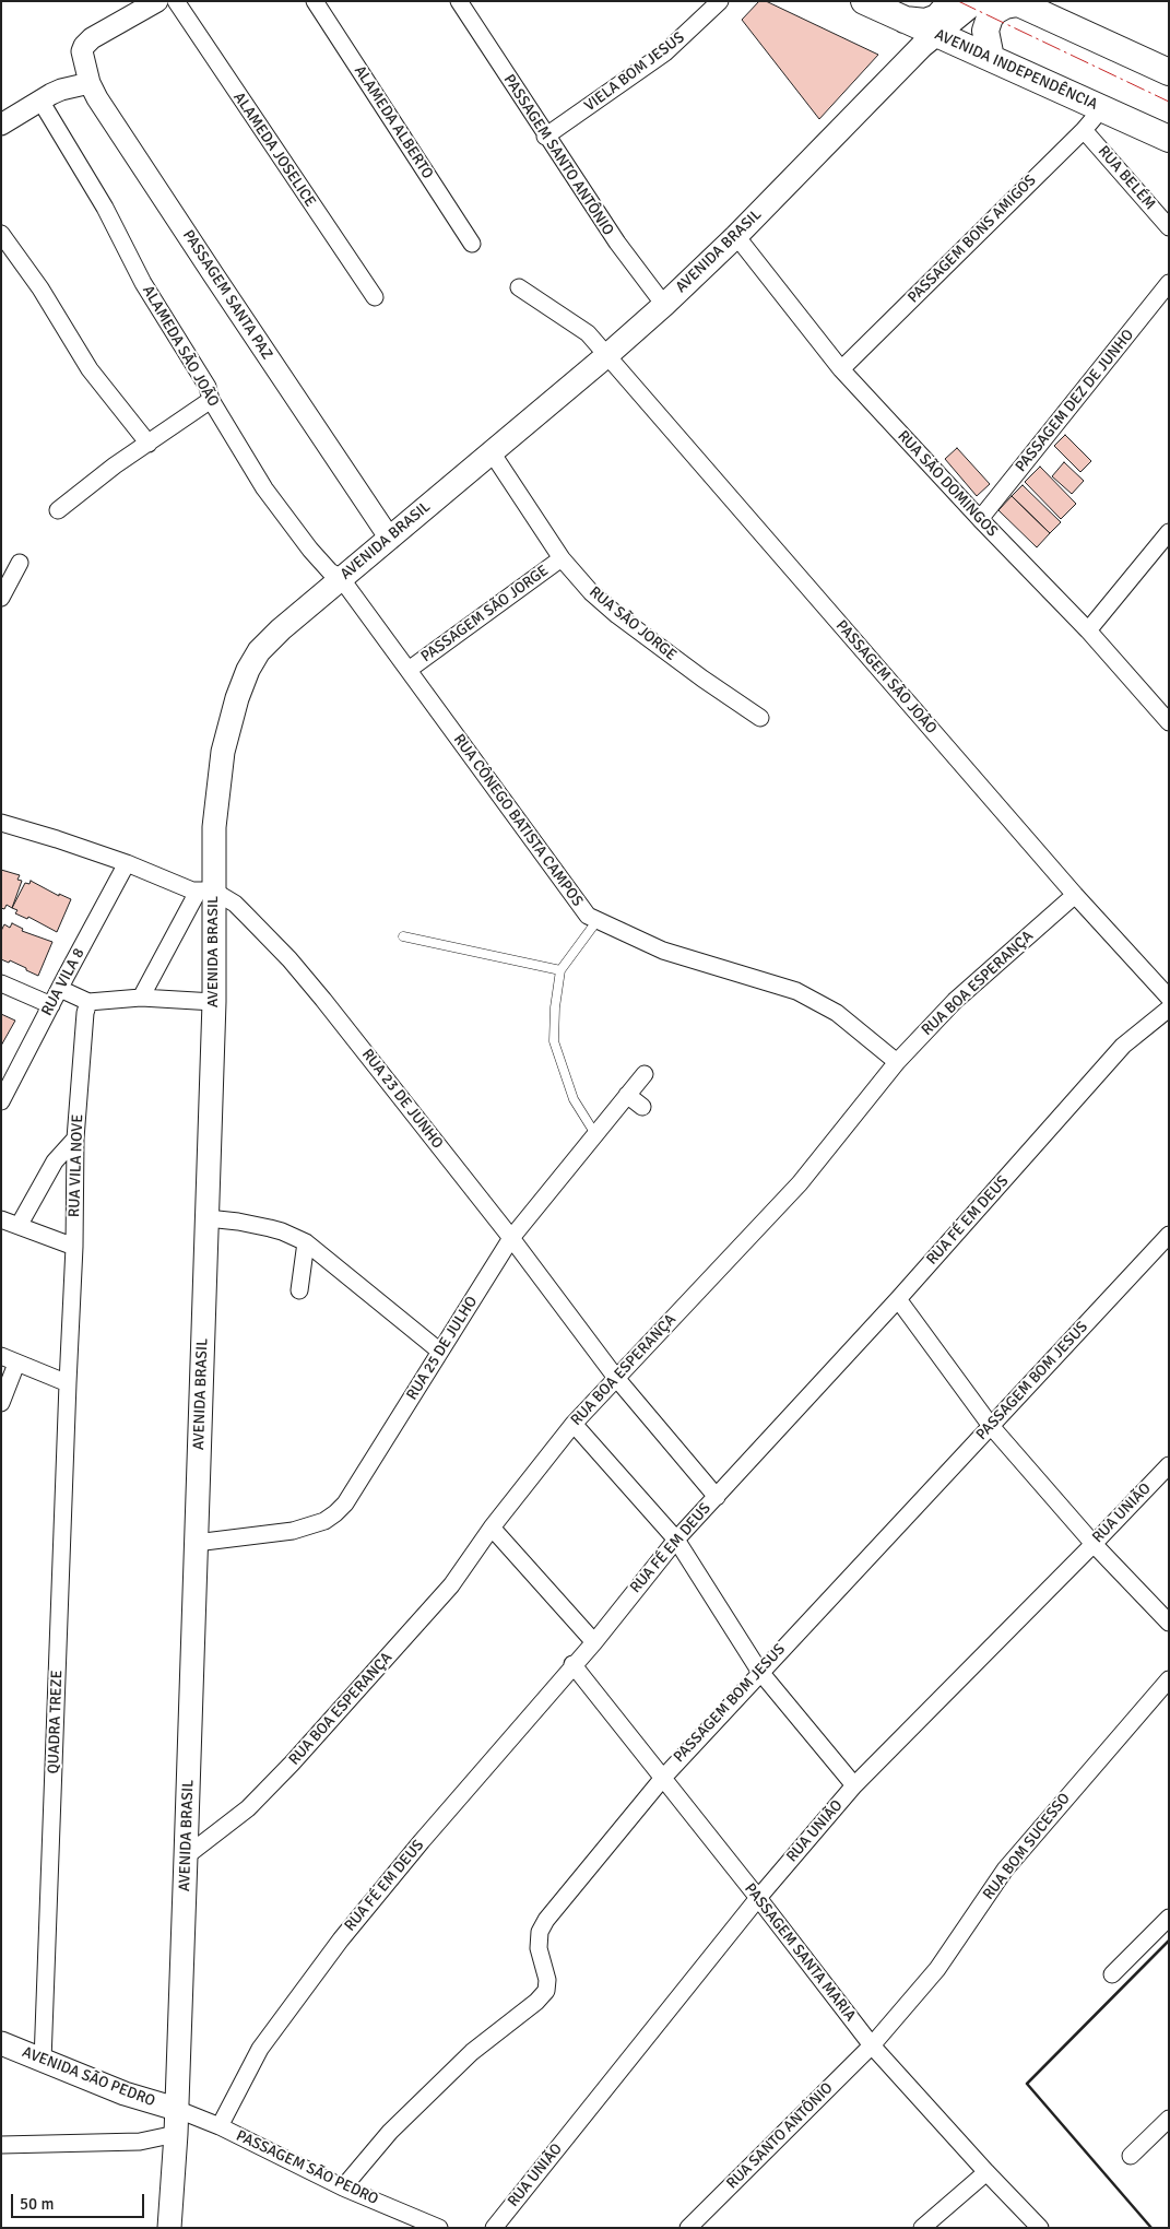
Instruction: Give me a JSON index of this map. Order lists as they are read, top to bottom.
{
  "streets": {
    "main road": ["AVENIDA INDEPENDÊNCIA", "AVENIDA BRASIL", "AVENIDA SÃO PEDRO"],
    "street": [
      "VIELA BOM JESUS",
      "ALAMEDA ALBERTO",
      "ALAMEDA JOSELICE",
      "PASSAGEM SANTO ANTÔNIO",
      "RUA BELÉM",
      "PASSAGEM BONS AMIGOS",
      "PASSAGEM SANTA PAZ",
      "ALAMEDA SÃO JOÃO",
      "PASSAGEM DEZ DE JUNHO",
      "RUA SÃO DOMINGOS",
      "PASSAGEM SÃO JORGE",
      "RUA SÃO JORGE",
      "PASSAGEM SÃO JOÃO",
      "RUA CÔNEGO BATISTA CAMPOS",
      "RUA VILA 8",
      "RUA BOA ESPERANÇA",
      "RUA 23 DE JUNHO",
      "RUA VILA NOVE",
      "RUA FÉ EM DEUS",
      "RUA 25 DE JULHO",
      "PASSAGEM BOM JESUS",
      "RUA UNIÃO",
      "QUADRA TREZE",
      "RUA BOM SUCESSO",
      "PASSAGEM SANTA MARIA",
      "RUA SANTO ANTÔNIO",
      "PASSAGEM SÃO PEDRO"
    ]
  },
  "crossings": [
    ["AVENIDA INDEPENDÊNCIA", "PASSAGEM BONS AMIGOS"],
    ["AVENIDA INDEPENDÊNCIA", "AVENIDA BRASIL"],
    ["VIELA BOM JESUS", "PASSAGEM SANTO ANTÔNIO"],
    ["PASSAGEM SANTO ANTÔNIO", "AVENIDA BRASIL"],
    ["RUA BELÉM", "PASSAGEM BONS AMIGOS"],
    ["PASSAGEM BONS AMIGOS", "RUA SÃO DOMINGOS"],
    ["AVENIDA BRASIL", "PASSAGEM SANTA PAZ"],
    ["AVENIDA BRASIL", "ALAMEDA SÃO JOÃO"],
    ["AVENIDA BRASIL", "RUA SÃO DOMINGOS"],
    ["AVENIDA BRASIL", "RUA SÃO JORGE"],
    ["AVENIDA BRASIL", "PASSAGEM SÃO JOÃO"],
    ["AVENIDA BRASIL", "RUA CÔNEGO BATISTA CAMPOS"],
    ["AVENIDA BRASIL", "RUA BOA ESPERANÇA"],
    ["AVENIDA BRASIL", "RUA 23 DE JUNHO"],
    ["AVENIDA BRASIL", "RUA 25 DE JULHO"],
    ["AVENIDA BRASIL", "AVENIDA SÃO PEDRO"],
    ["AVENIDA BRASIL", "PASSAGEM SÃO PEDRO"],
    ["ALAMEDA SÃO JOÃO", "RUA CÔNEGO BATISTA CAMPOS"],
    ["PASSAGEM DEZ DE JUNHO", "RUA SÃO DOMINGOS"],
    ["PASSAGEM SÃO JORGE", "RUA SÃO JORGE"],
    ["PASSAGEM SÃO JORGE", "RUA CÔNEGO BATISTA CAMPOS"],
    ["PASSAGEM SÃO JOÃO", "RUA BOA ESPERANÇA"],
    ["RUA CÔNEGO BATISTA CAMPOS", "RUA BOA ESPERANÇA"],
    ["RUA VILA 8", "RUA 23 DE JUNHO"],
    ["RUA BOA ESPERANÇA", "RUA 23 DE JUNHO"],
    ["RUA 23 DE JUNHO", "RUA FÉ EM DEUS"],
    ["RUA 23 DE JUNHO", "RUA 25 DE JULHO"],
    ["RUA VILA NOVE", "QUADRA TREZE"],
    ["RUA FÉ EM DEUS", "PASSAGEM SANTA MARIA"],
    ["RUA FÉ EM DEUS", "PASSAGEM SÃO PEDRO"],
    ["PASSAGEM BOM JESUS", "PASSAGEM SANTA MARIA"],
    ["PASSAGEM BOM JESUS", "PASSAGEM SÃO PEDRO"],
    ["RUA UNIÃO", "PASSAGEM SANTA MARIA"],
    ["QUADRA TREZE", "AVENIDA SÃO PEDRO"],
    ["RUA BOM SUCESSO", "PASSAGEM SANTA MARIA"],
    ["RUA BOM SUCESSO", "RUA SANTO ANTÔNIO"],
    ["PASSAGEM SANTA MARIA", "RUA SANTO ANTÔNIO"],
    ["AVENIDA SÃO PEDRO", "PASSAGEM SÃO PEDRO"]
  ],
  "scale_bar": "50 m"
}
